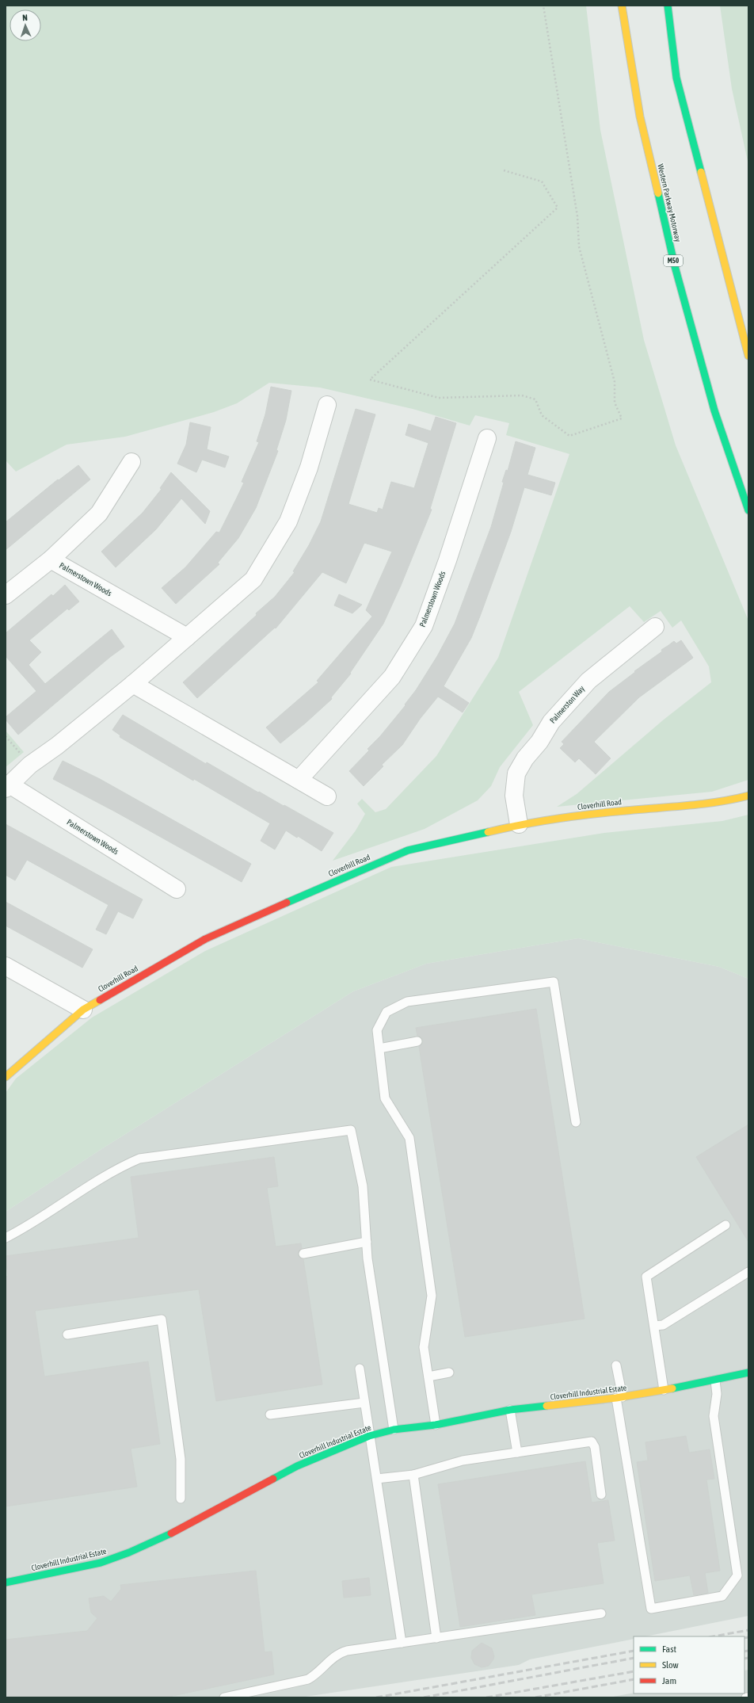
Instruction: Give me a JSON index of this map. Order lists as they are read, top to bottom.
{
  "streets": {
    "main road": [
      "Western Parkway Motorway",
      "M50",
      "Cloverhill Road",
      "Cloverhill Industrial Estate"
    ],
    "street": ["Palmerstown Woods", "Palmerston Way"]
  },
  "crossings": [
    ["Palmerston Way", "Cloverhill Road"]
  ],
  "legend": ["Fast", "Slow", "Jam"],
  "north": "top"
}
